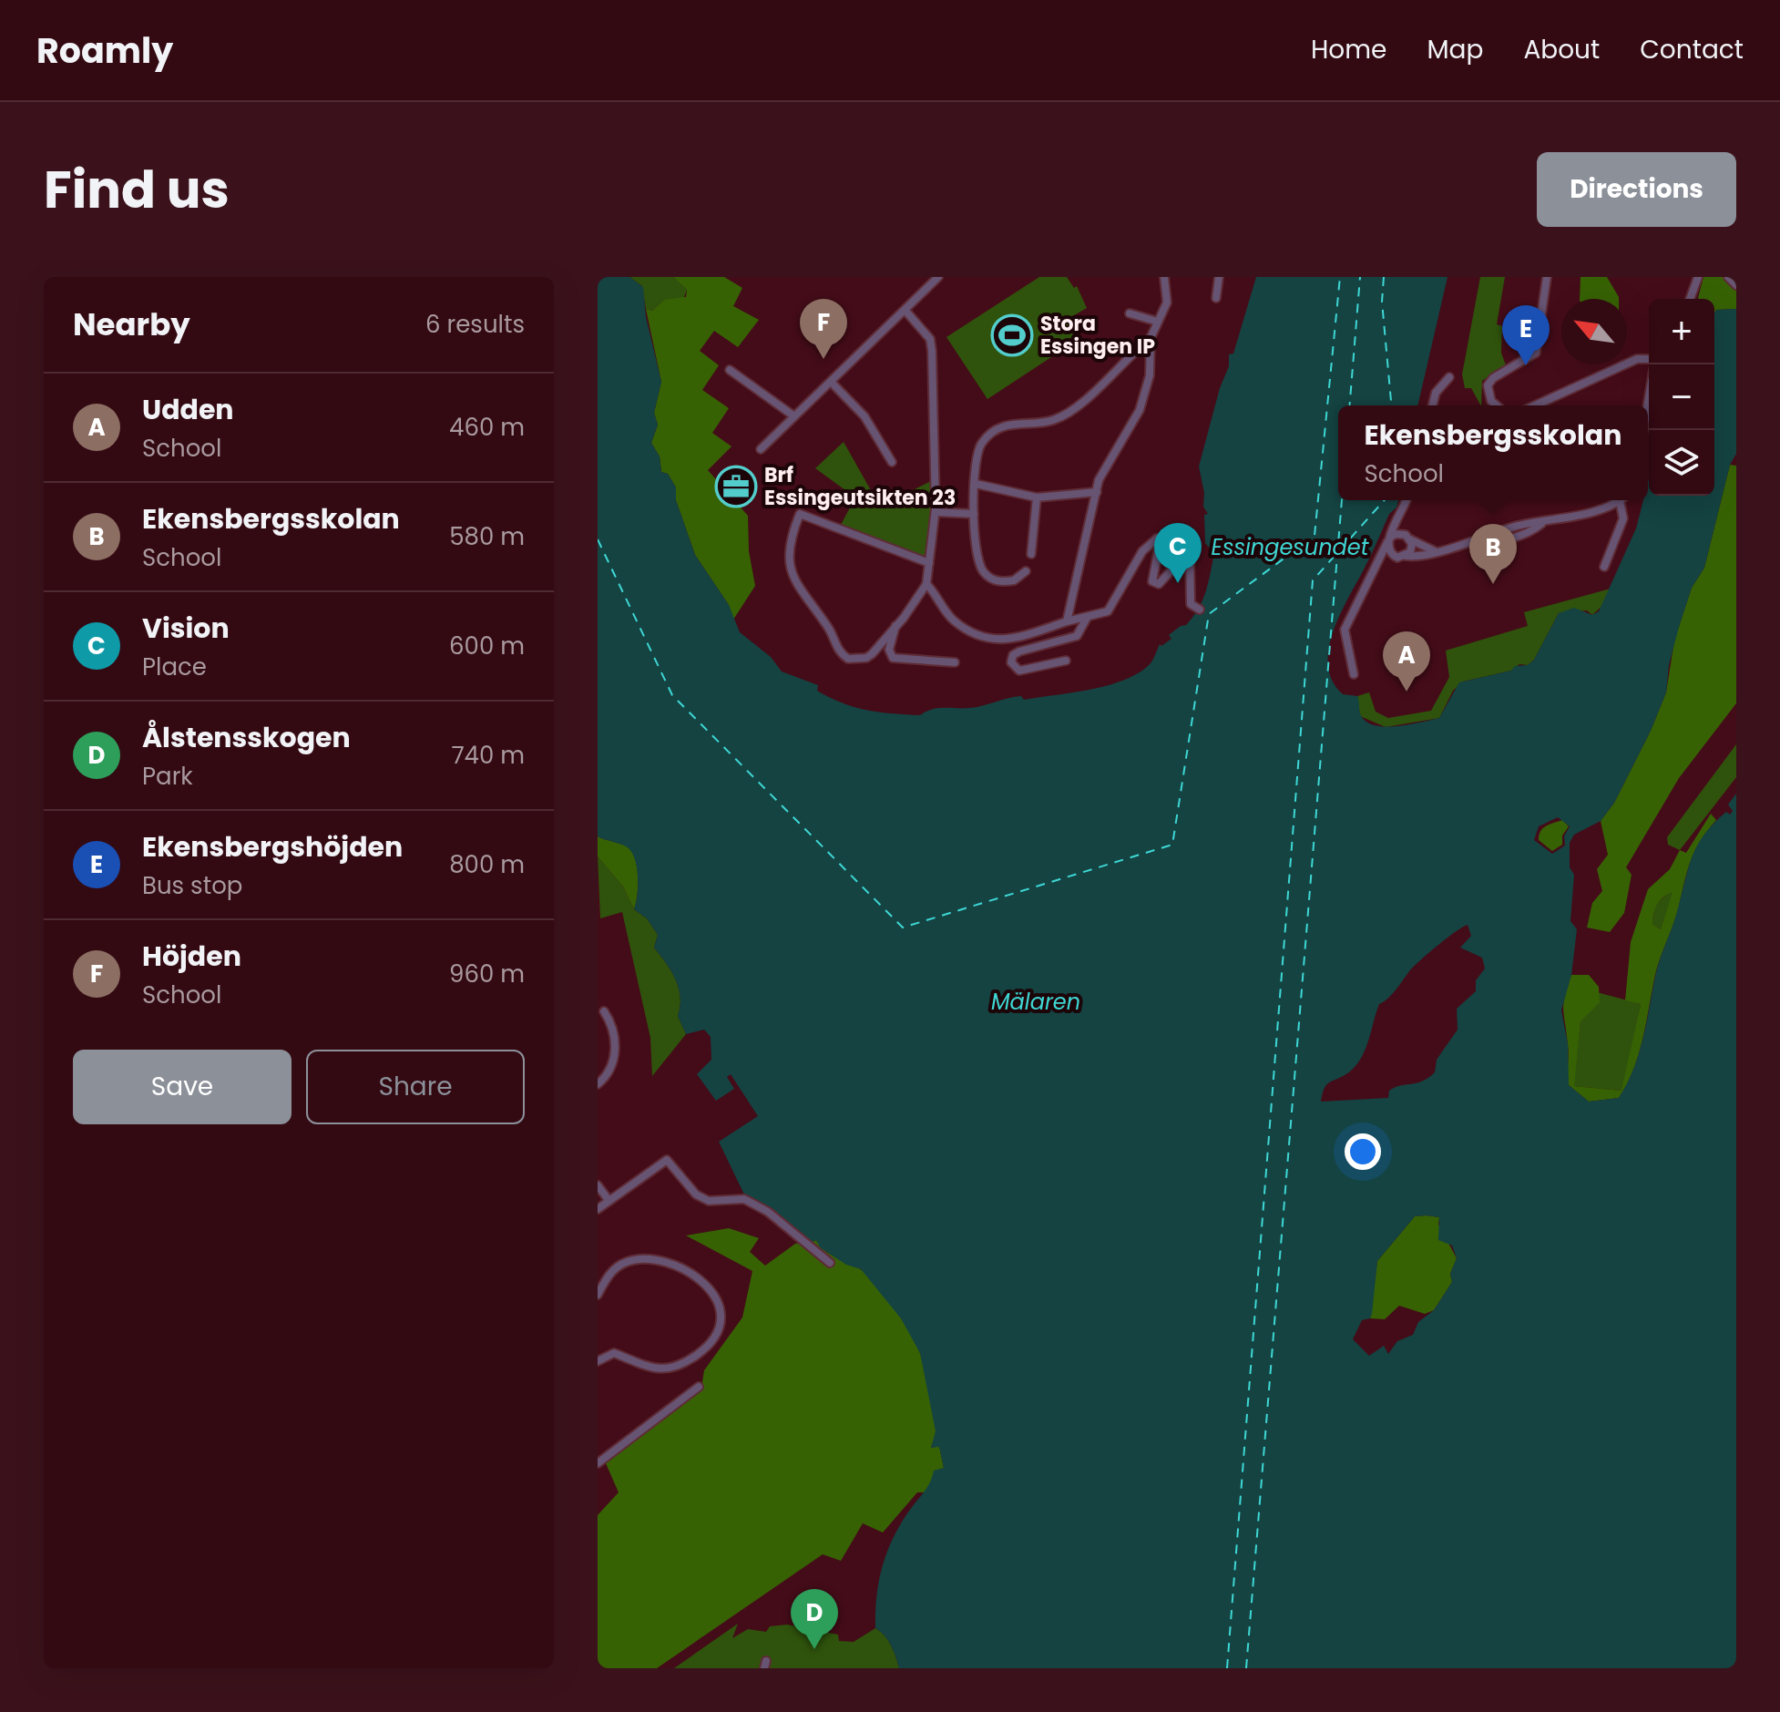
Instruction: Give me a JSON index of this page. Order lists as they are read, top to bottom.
{
  "water": ["Essingesundet", "Mälaren"],
  "places": {
    "sports": ["Stora Essingen IP"],
    "office": ["Brf Essingeutsikten 23"]
  },
  "north": "top left",
  "page": {
    "header": "Roamly",
    "nav": [
      "Home",
      "Map",
      "About",
      "Contact"
    ],
    "title": "Find us",
    "buttons": [
      "Directions",
      ["Save", "Share"]
    ],
    "heading": ["Nearby", "6 results"],
    "map_buttons": ["+", "−"],
    "pins": [
      "F",
      "E",
      "C",
      "B",
      "A",
      "D"
    ],
    "list": [
      {
        "mark": "A",
        "name": "Udden",
        "note": "School",
        "value": "460 m"
      },
      {
        "mark": "B",
        "name": "Ekensbergsskolan",
        "note": "School",
        "value": "580 m"
      },
      {
        "mark": "C",
        "name": "Vision",
        "note": "Place",
        "value": "600 m"
      },
      {
        "mark": "D",
        "name": "Ålstensskogen",
        "note": "Park",
        "value": "740 m"
      },
      {
        "mark": "E",
        "name": "Ekensbergshöjden",
        "note": "Bus stop",
        "value": "800 m"
      },
      {
        "mark": "F",
        "name": "Höjden",
        "note": "School",
        "value": "960 m"
      }
    ],
    "popup": ["Ekensbergsskolan", "School"]
  }
}
